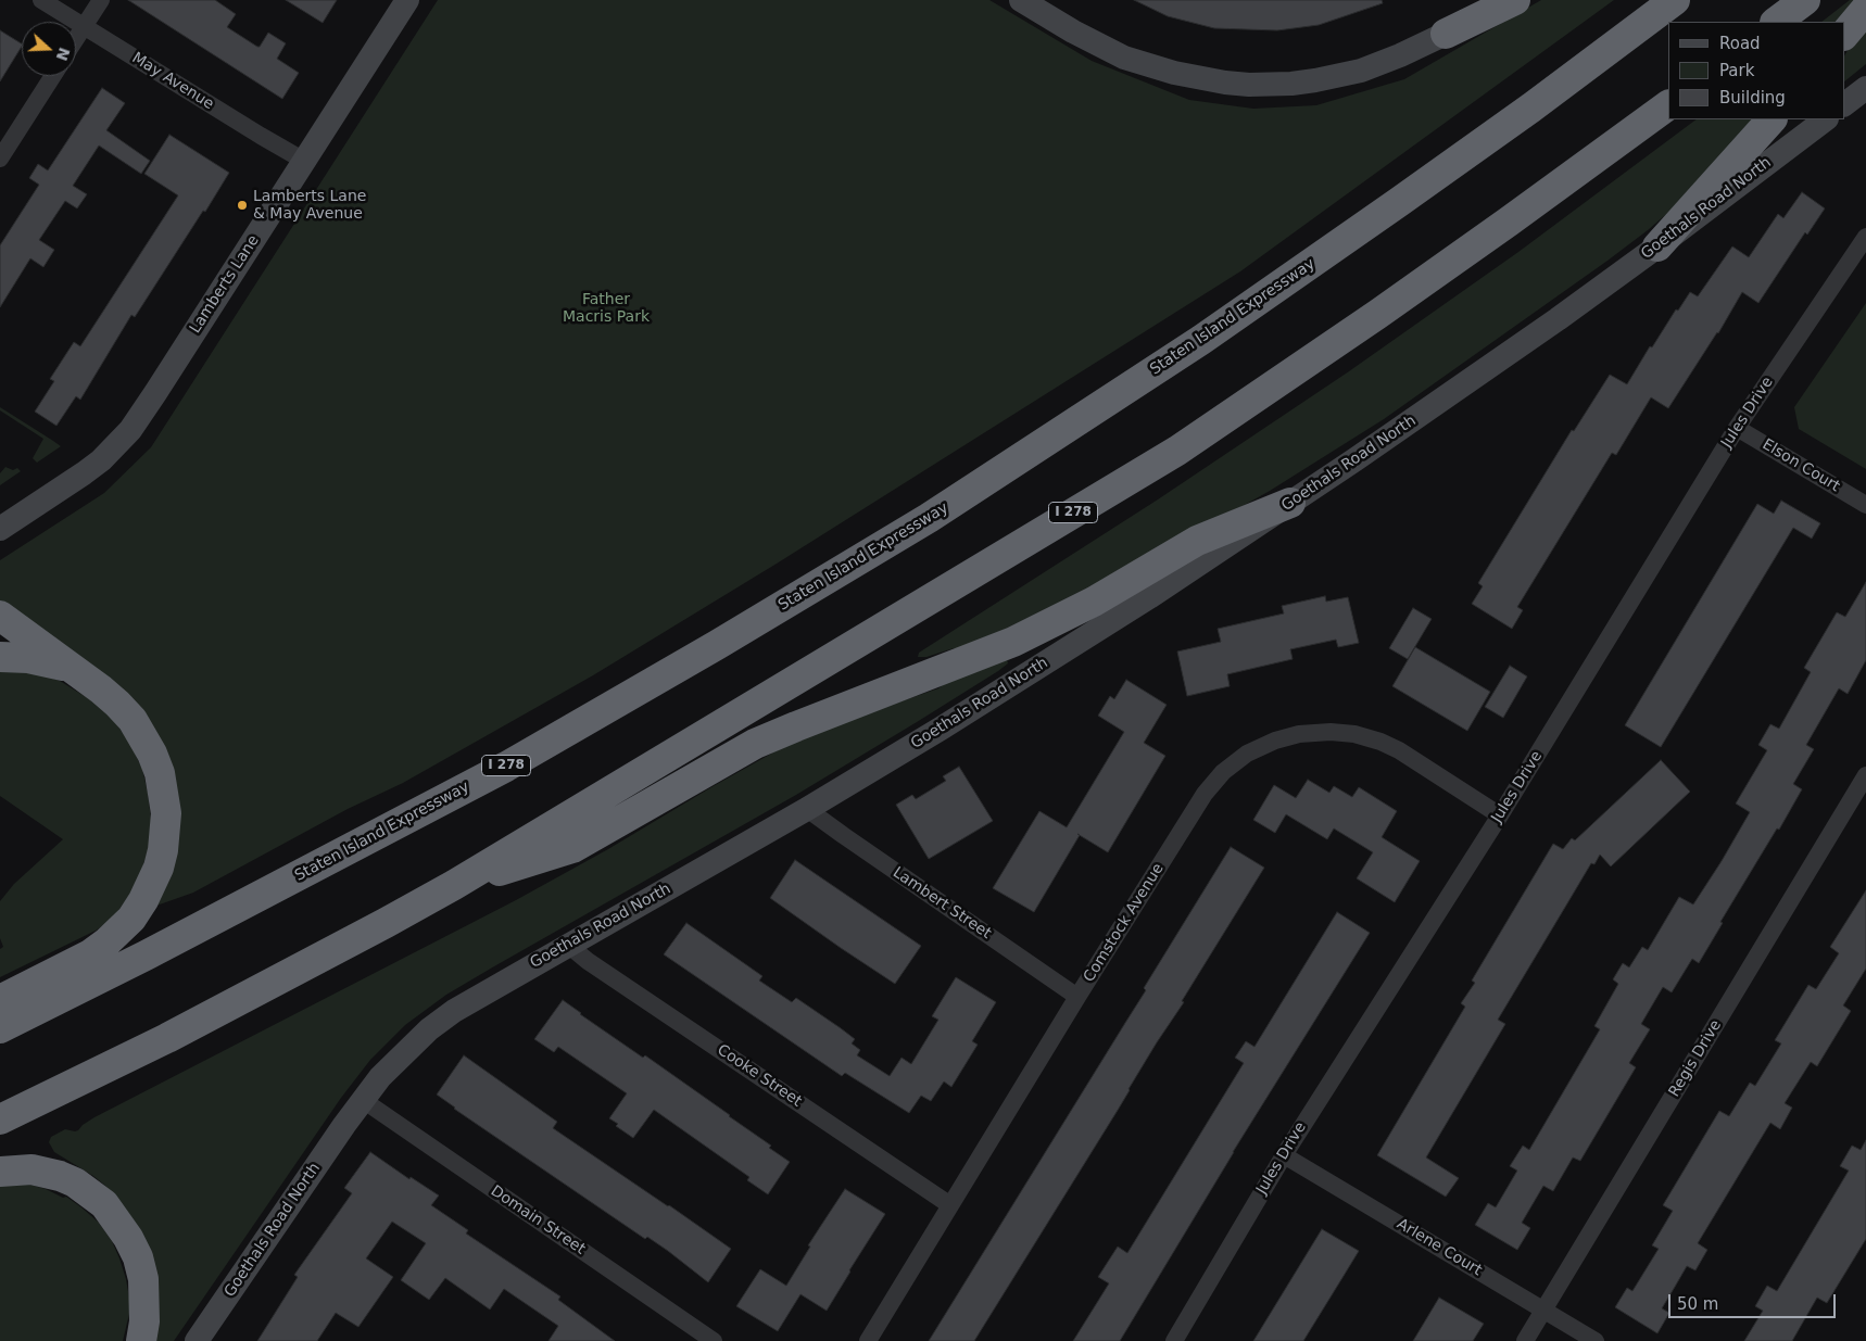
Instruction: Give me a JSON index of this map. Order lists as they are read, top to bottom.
{
  "streets": {
    "highway": ["Staten Island Expressway", "I 278"],
    "main road": ["Goethals Road North", "Lamberts Lane"],
    "street": [
      "May Avenue",
      "Jules Drive",
      "Elson Court",
      "Lambert Street",
      "Comstock Avenue",
      "Regis Drive",
      "Cooke Street",
      "Domain Street",
      "Arlene Court"
    ]
  },
  "crossings": [
    ["May Avenue", "Lamberts Lane"],
    ["Goethals Road North", "Lambert Street"],
    ["Goethals Road North", "Cooke Street"],
    ["Goethals Road North", "Domain Street"],
    ["Jules Drive", "Elson Court"],
    ["Jules Drive", "Comstock Avenue"],
    ["Jules Drive", "Arlene Court"],
    ["Lambert Street", "Comstock Avenue"],
    ["Comstock Avenue", "Cooke Street"],
    ["Regis Drive", "Arlene Court"]
  ],
  "parks": ["Father Macris Park"],
  "places": ["Lamberts Lane & May Avenue"],
  "legend": ["Road", "Park", "Building"],
  "scale_bar": "50 m",
  "north": "right"
}
